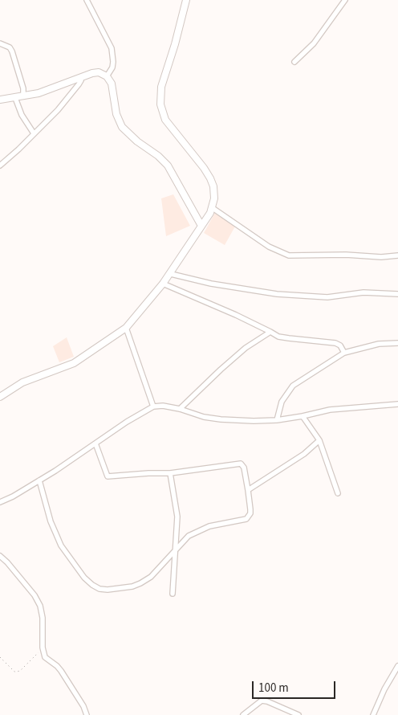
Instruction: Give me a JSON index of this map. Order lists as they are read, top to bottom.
{
  "scale_bar": "100 m"
}
